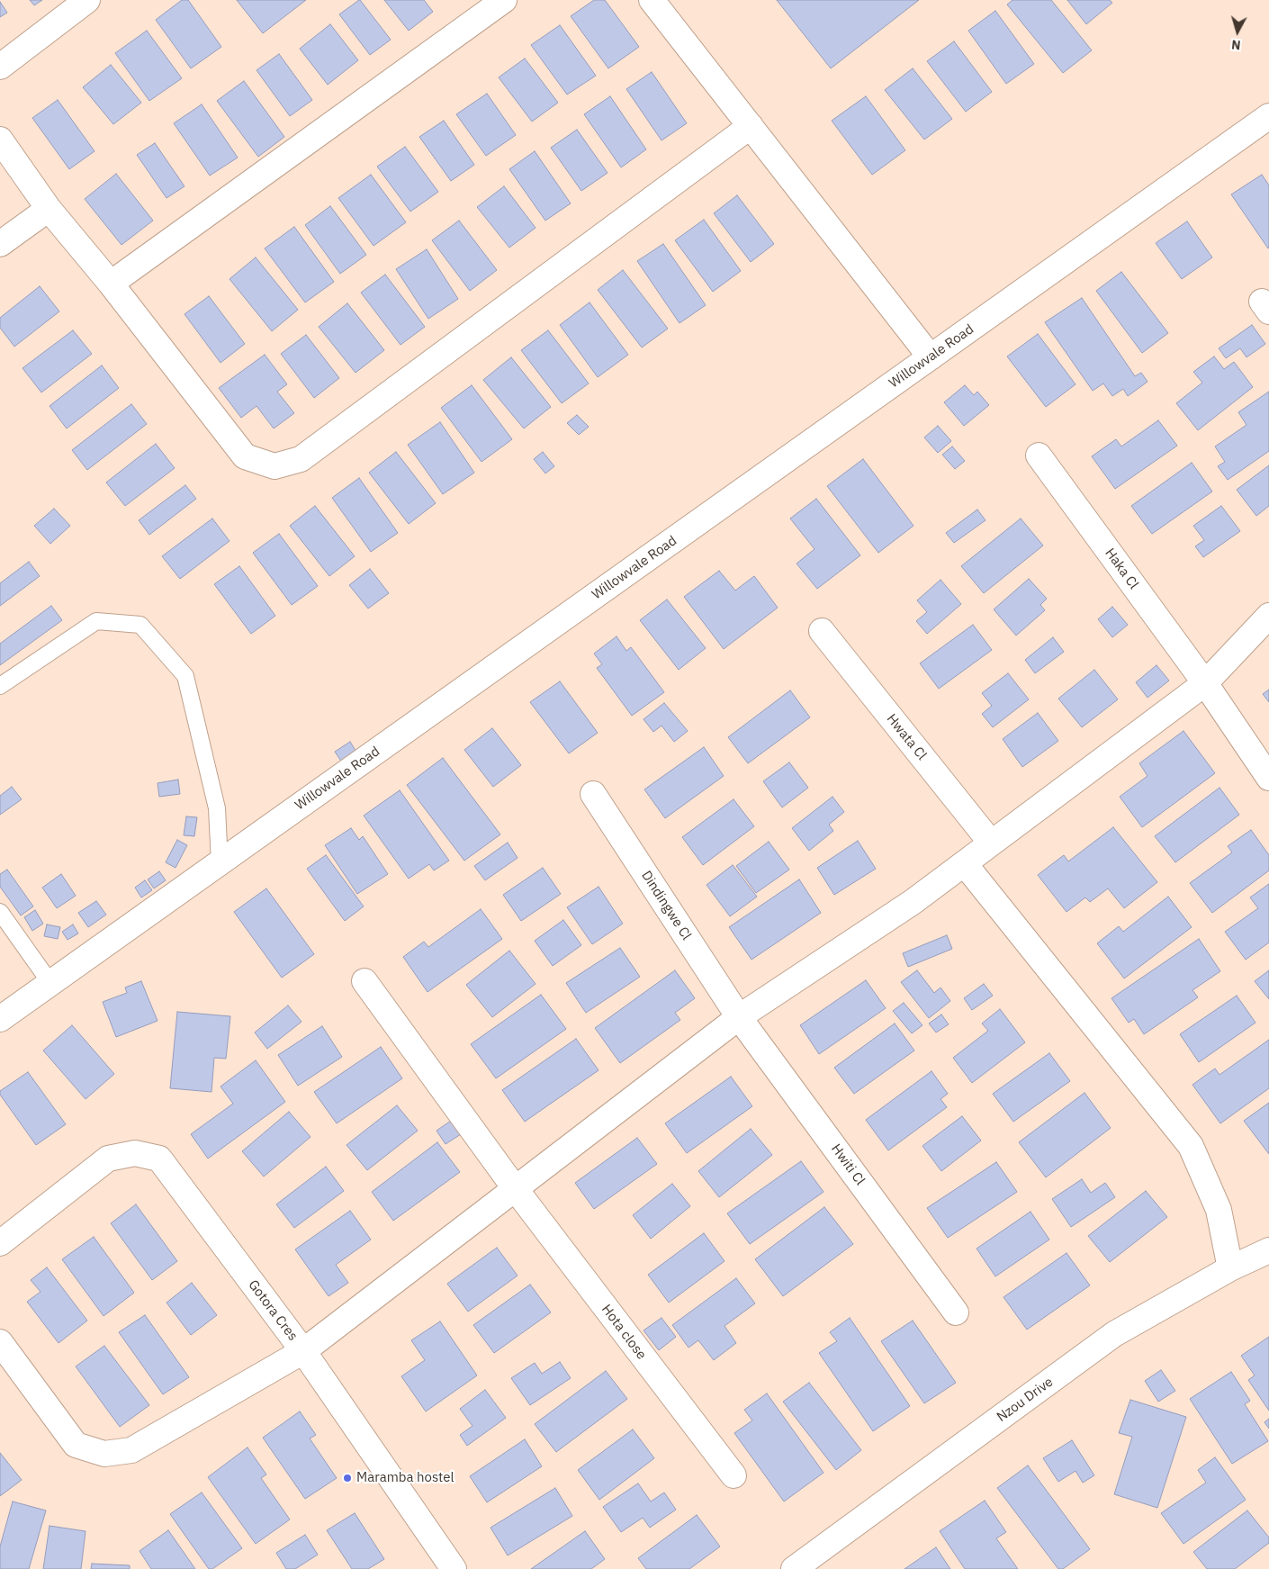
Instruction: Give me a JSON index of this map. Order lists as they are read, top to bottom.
{
  "streets": {
    "street": [
      "Willowvale Road",
      "Haka Cl",
      "Hwata Cl",
      "Dindingwe Cl",
      "Hwiti Cl",
      "Gotora Cres",
      "Hota close",
      "Nzou Drive"
    ]
  },
  "crossings": [
    ["Dindingwe Cl", "Hwiti Cl"]
  ],
  "places": ["Maramba hostel"],
  "north": "bottom"
}
